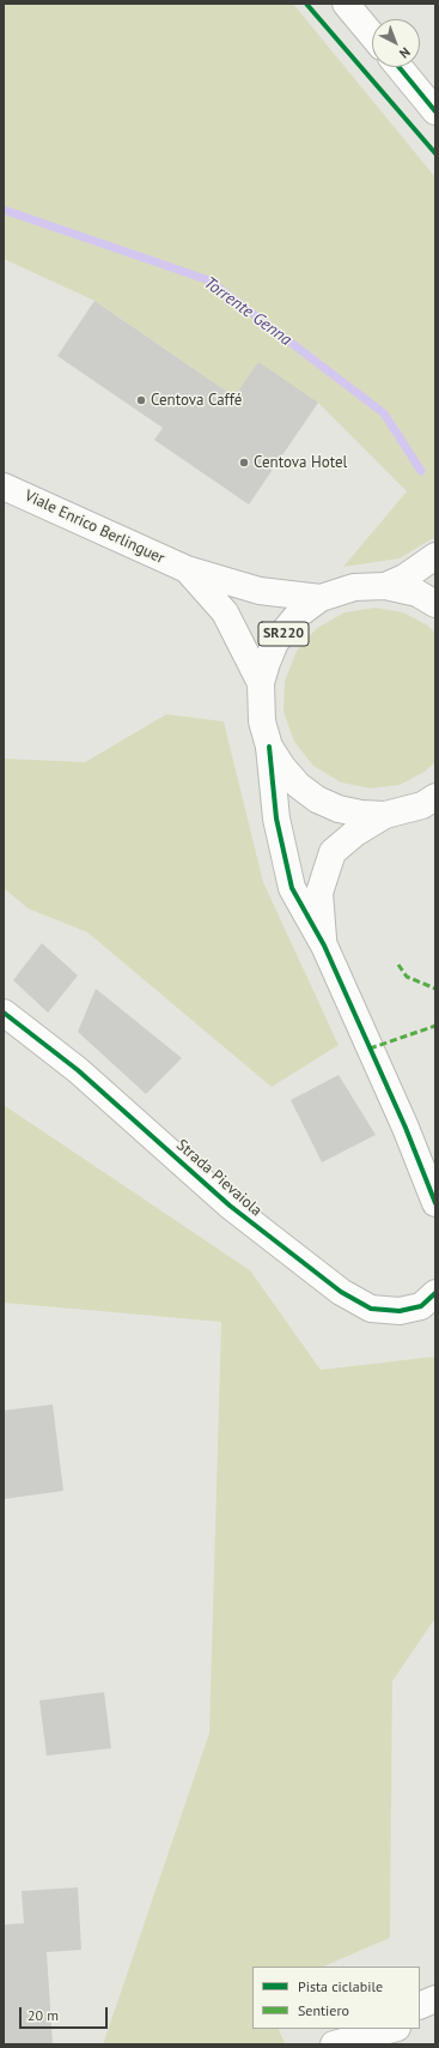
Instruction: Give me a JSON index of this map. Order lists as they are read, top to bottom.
{
  "streets": {
    "main road": ["Viale Enrico Berlinguer", "SR220", "Strada Pievaiola"]
  },
  "crossings": [
    ["Viale Enrico Berlinguer", "SR220"]
  ],
  "water": ["Torrente Genna"],
  "places": ["Centova Caffé", "Centova Hotel"],
  "legend": ["Pista ciclabile", "Sentiero"],
  "scale_bar": "20 m",
  "north": "bottom right"
}
